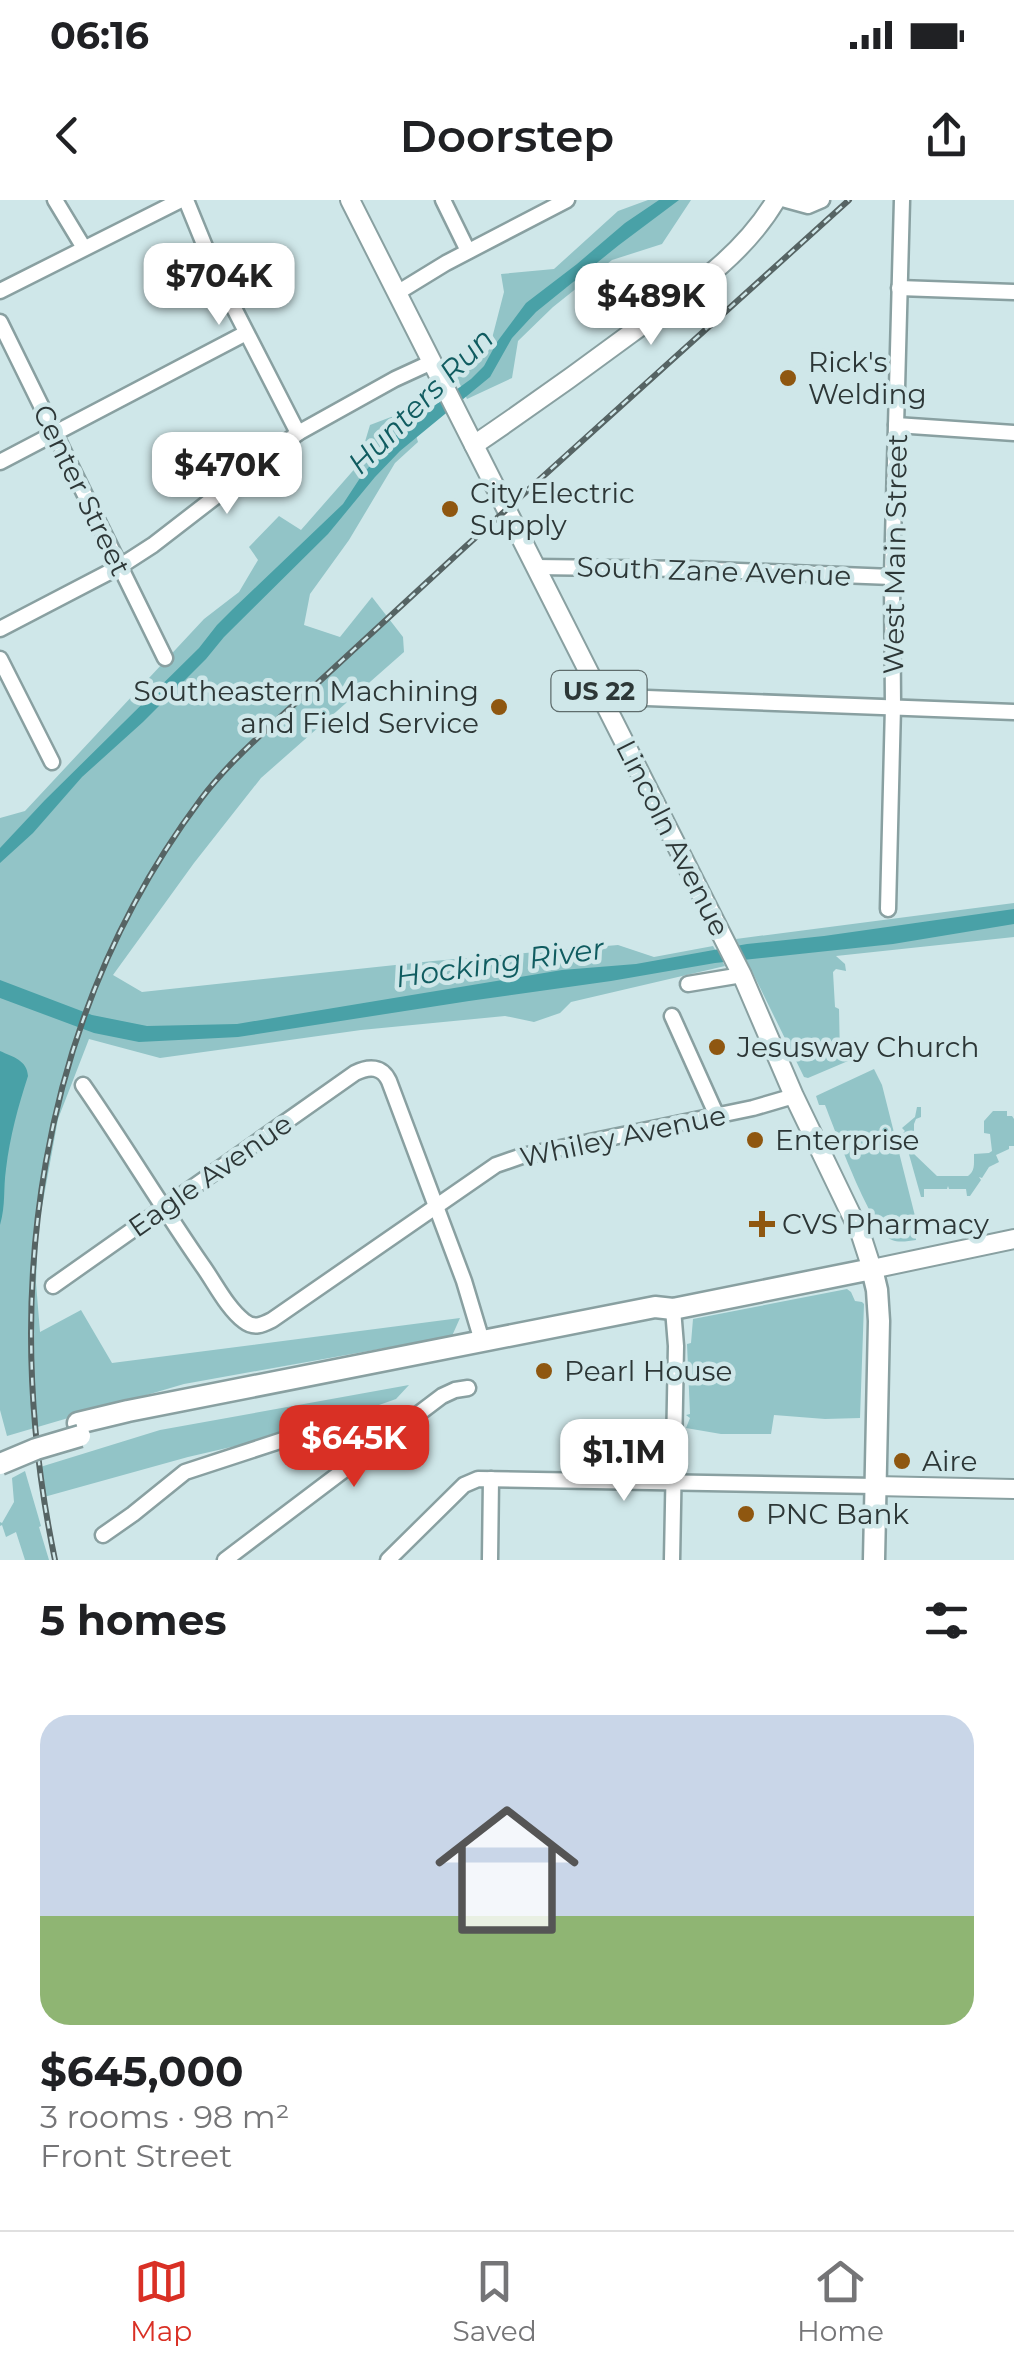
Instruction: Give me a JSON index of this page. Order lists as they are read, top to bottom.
{
  "streets": {
    "highway": ["US 22"],
    "main road": ["Lincoln Avenue"],
    "street": [
      "Center Street",
      "West Main Street",
      "South Zane Avenue",
      "Whiley Avenue",
      "Eagle Avenue"
    ]
  },
  "crossings": [
    ["West Main Street", "South Zane Avenue"],
    ["South Zane Avenue", "Lincoln Avenue"],
    ["US 22", "Lincoln Avenue"],
    ["Lincoln Avenue", "Whiley Avenue"],
    ["Whiley Avenue", "Eagle Avenue"]
  ],
  "water": ["Hunters Run", "Hocking River"],
  "places": {
    "other": [
      "Rick's Welding",
      "City Electric Supply",
      "Southeastern Machining and Field Service",
      "Jesusway Church",
      "Enterprise",
      "Pearl House",
      "Aire",
      "PNC Bank"
    ],
    "health": ["CVS Pharmacy"]
  },
  "page": {
    "status": "06:16",
    "header": "Doorstep",
    "price": [
      "$704K",
      "$489K",
      "$470K",
      "$645K",
      "$1.1M"
    ],
    "heading": "5 homes",
    "list": [
      {
        "name": "$645,000",
        "note": "3 rooms · 98 m² · Front Street"
      }
    ],
    "tabs": ["Map", "Saved", "Home"]
  }
}
